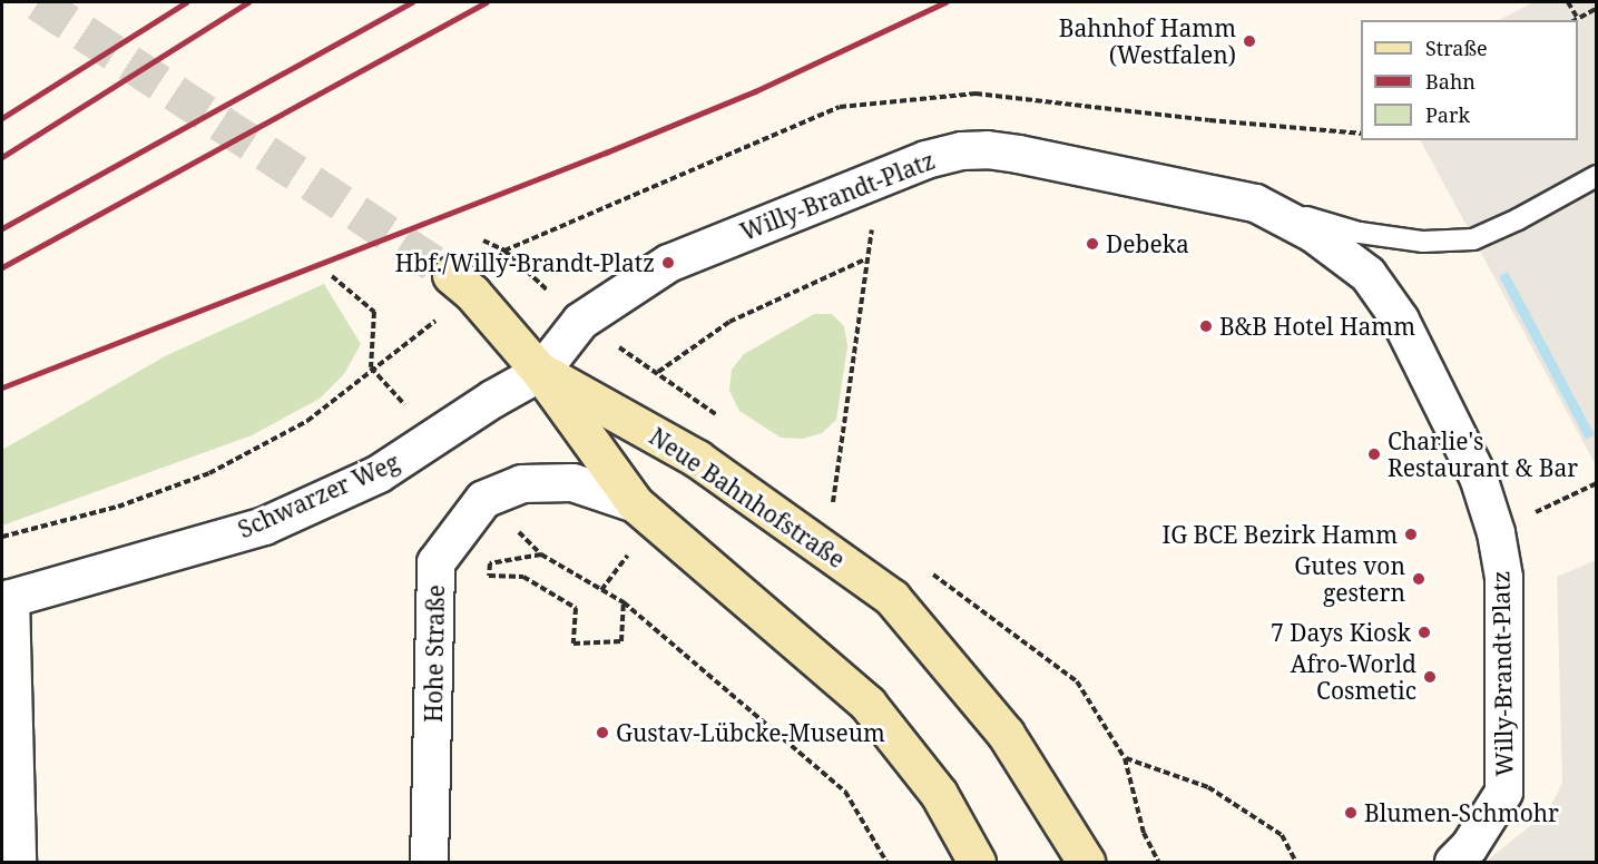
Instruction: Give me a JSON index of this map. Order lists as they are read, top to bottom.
{
  "streets": {
    "main road": ["Neue Bahnhofstraße"],
    "street": ["Willy-Brandt-Platz", "Schwarzer Weg", "Hohe Straße"]
  },
  "crossings": [
    ["Willy-Brandt-Platz", "Schwarzer Weg"],
    ["Willy-Brandt-Platz", "Neue Bahnhofstraße"],
    ["Schwarzer Weg", "Neue Bahnhofstraße"]
  ],
  "places": [
    "Bahnhof Hamm (Westfalen)",
    "Debeka",
    "Hbf./Willy-Brandt-Platz",
    "B&B Hotel Hamm",
    "Charlie's Restaurant & Bar",
    "IG BCE Bezirk Hamm",
    "Gutes von gestern",
    "7 Days Kiosk",
    "Afro-World Cosmetic",
    "Gustav-Lübcke-Museum",
    "Blumen-Schmohr"
  ],
  "legend": ["Straße", "Bahn", "Park"]
}
